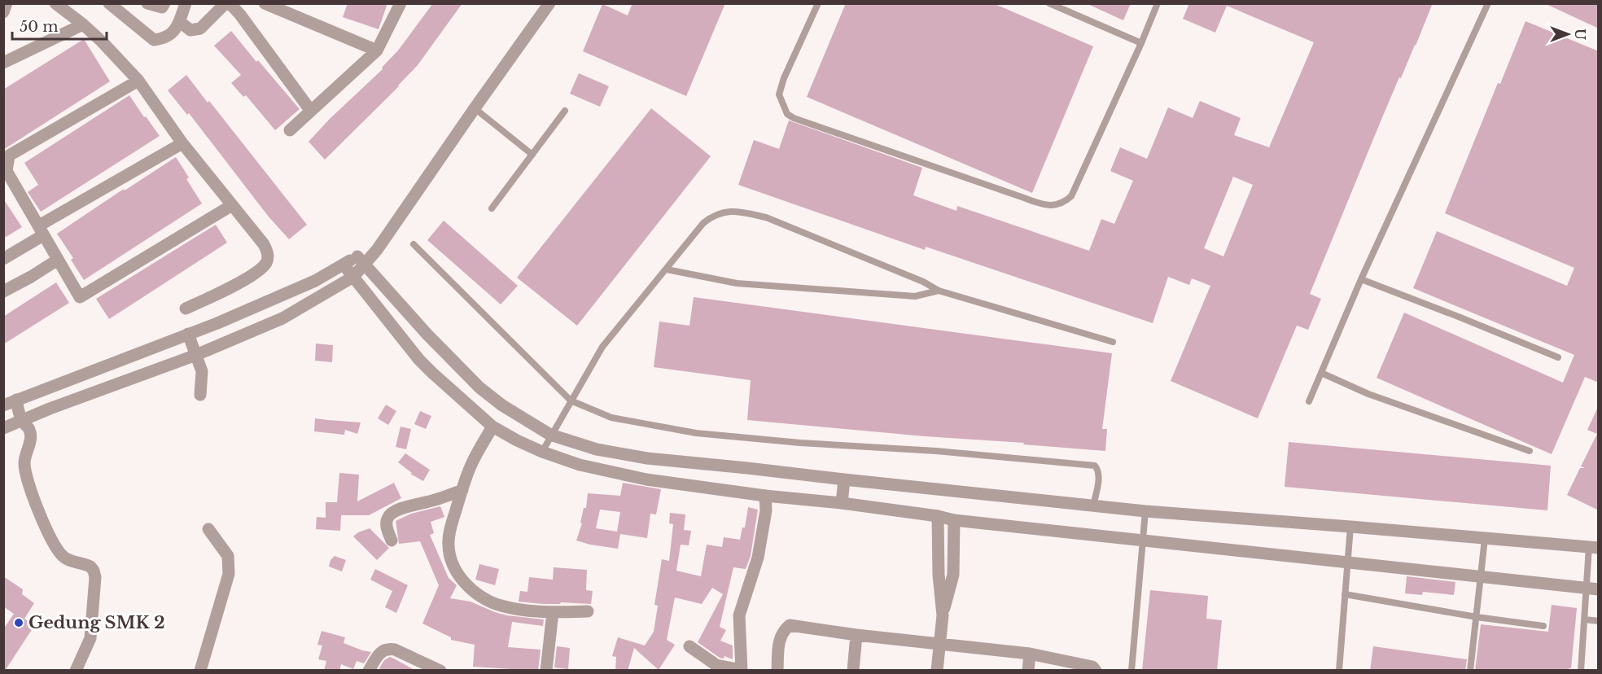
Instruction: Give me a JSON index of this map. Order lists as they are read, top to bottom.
{
  "places": ["Gedung SMK 2"],
  "scale_bar": "50 m",
  "north": "right"
}
